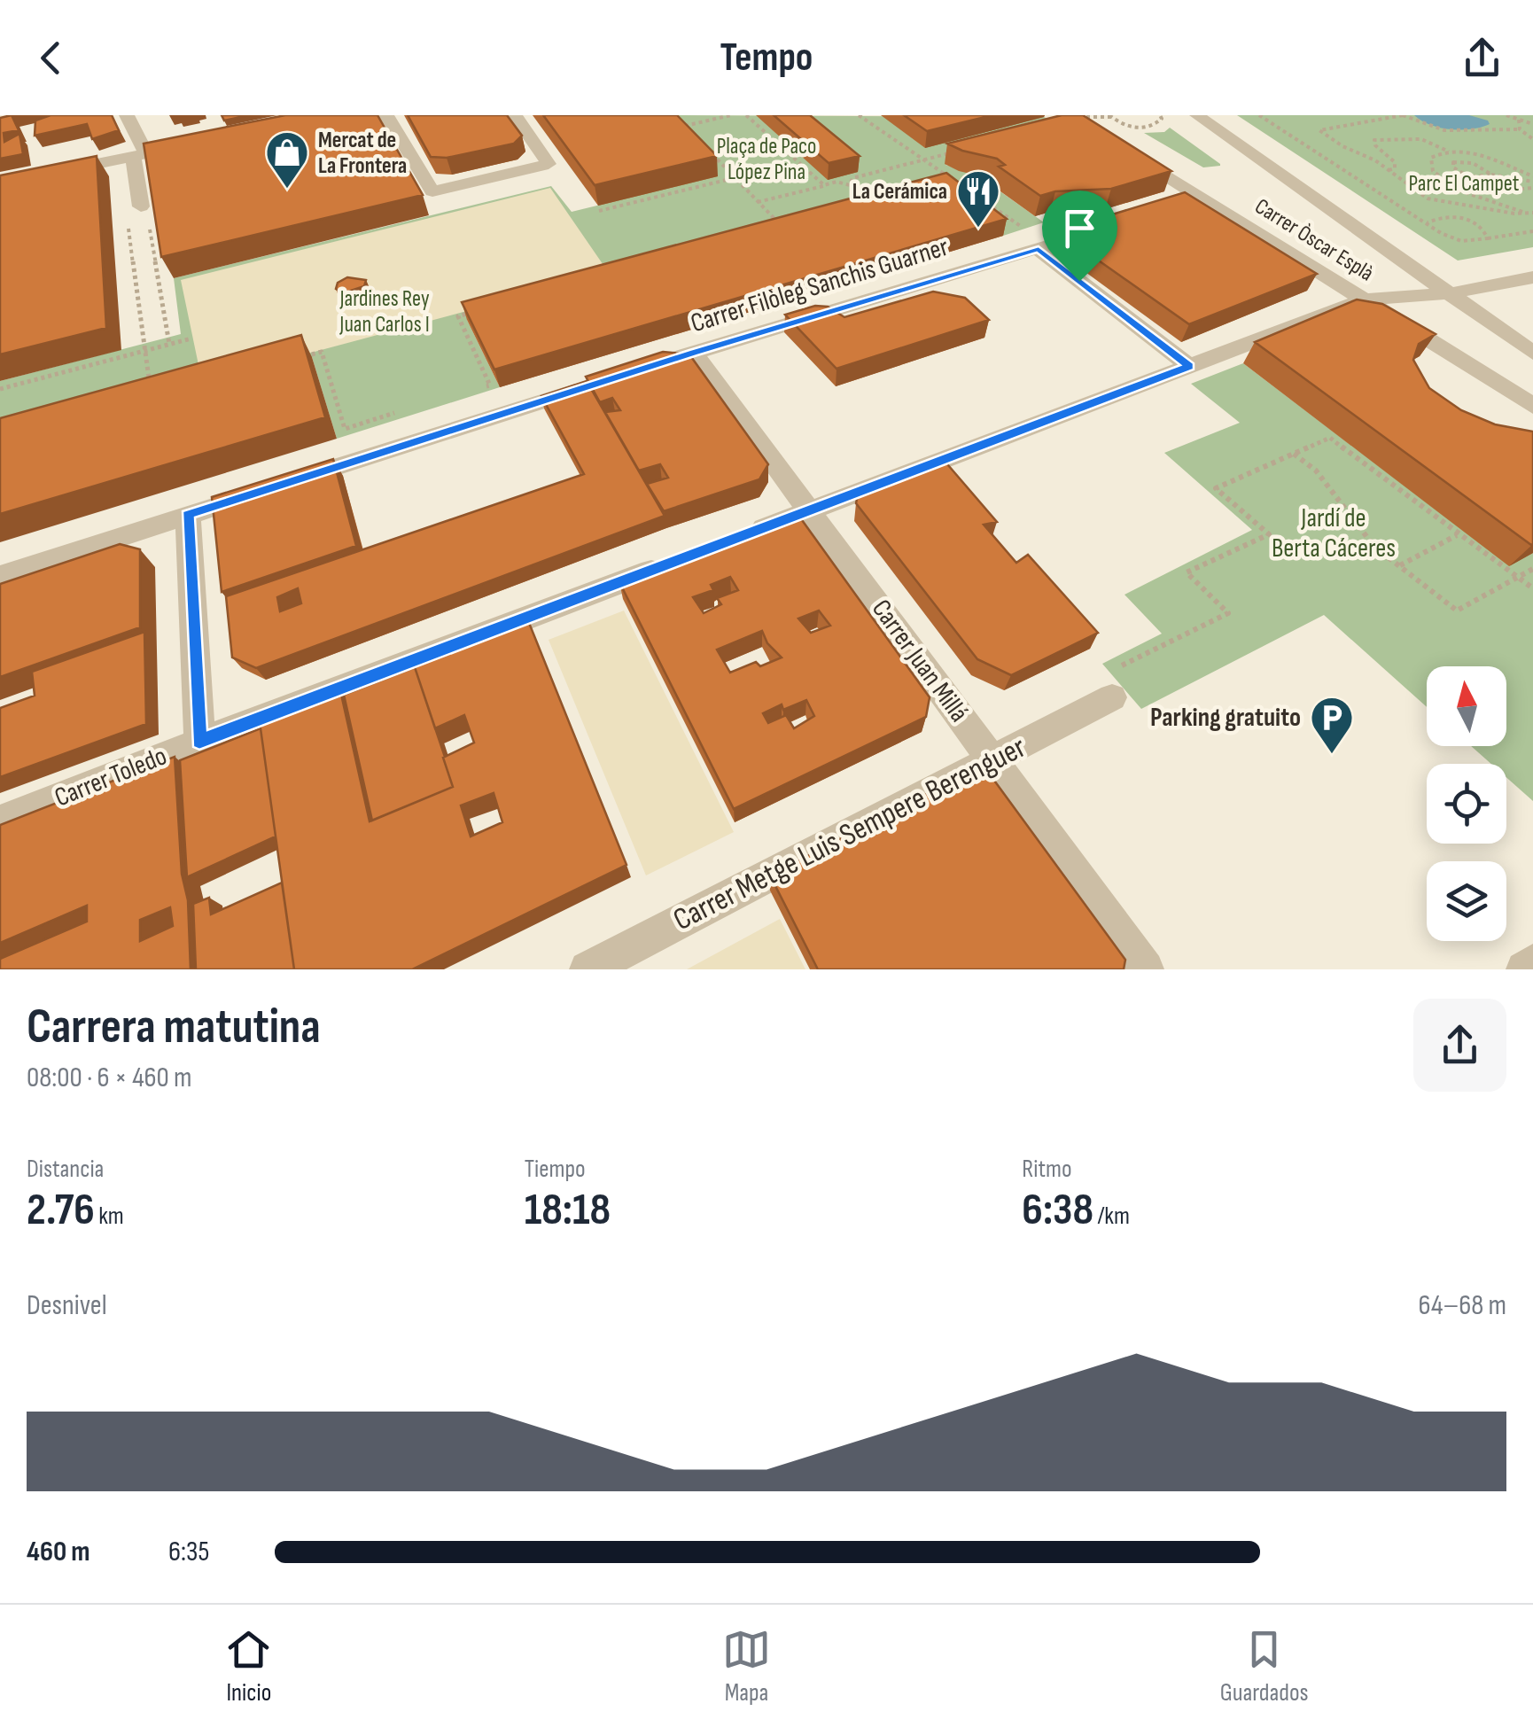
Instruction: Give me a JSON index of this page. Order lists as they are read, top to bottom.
{
  "streets": {
    "street": [
      "Carrer Òscar Esplà",
      "Carrer Filòleg Sanchis Guarner",
      "Carrer Juan Millá",
      "Carrer Toledo",
      "Carrer Metge Luis Sempere Berenguer"
    ]
  },
  "crossings": [
    ["Carrer Filòleg Sanchis Guarner", "Carrer Juan Millá"],
    ["Carrer Juan Millá", "Carrer Metge Luis Sempere Berenguer"]
  ],
  "parks": [
    "Plaça de Paco López Pina",
    "Parc El Campet",
    "Jardines Rey Juan Carlos I",
    "Jardí de Berta Cáceres"
  ],
  "places": {
    "shop": ["Mercat de La Frontera"],
    "restaurant": ["La Cerámica"],
    "parking": ["Parking gratuito"]
  },
  "north": "top",
  "page": {
    "header": "Tempo",
    "heading": ["Carrera matutina", "08:00 · 6 × 460 m"],
    "stats": [
      ["Distancia", "2.76 km"],
      ["Tiempo", "18:18"],
      ["Ritmo", "6:38 /km"]
    ],
    "chart": ["Desnivel", "64–68 m"],
    "list": [
      {
        "name": "460 m",
        "note": "6:35"
      }
    ],
    "tabs": ["Inicio", "Mapa", "Guardados"]
  }
}
